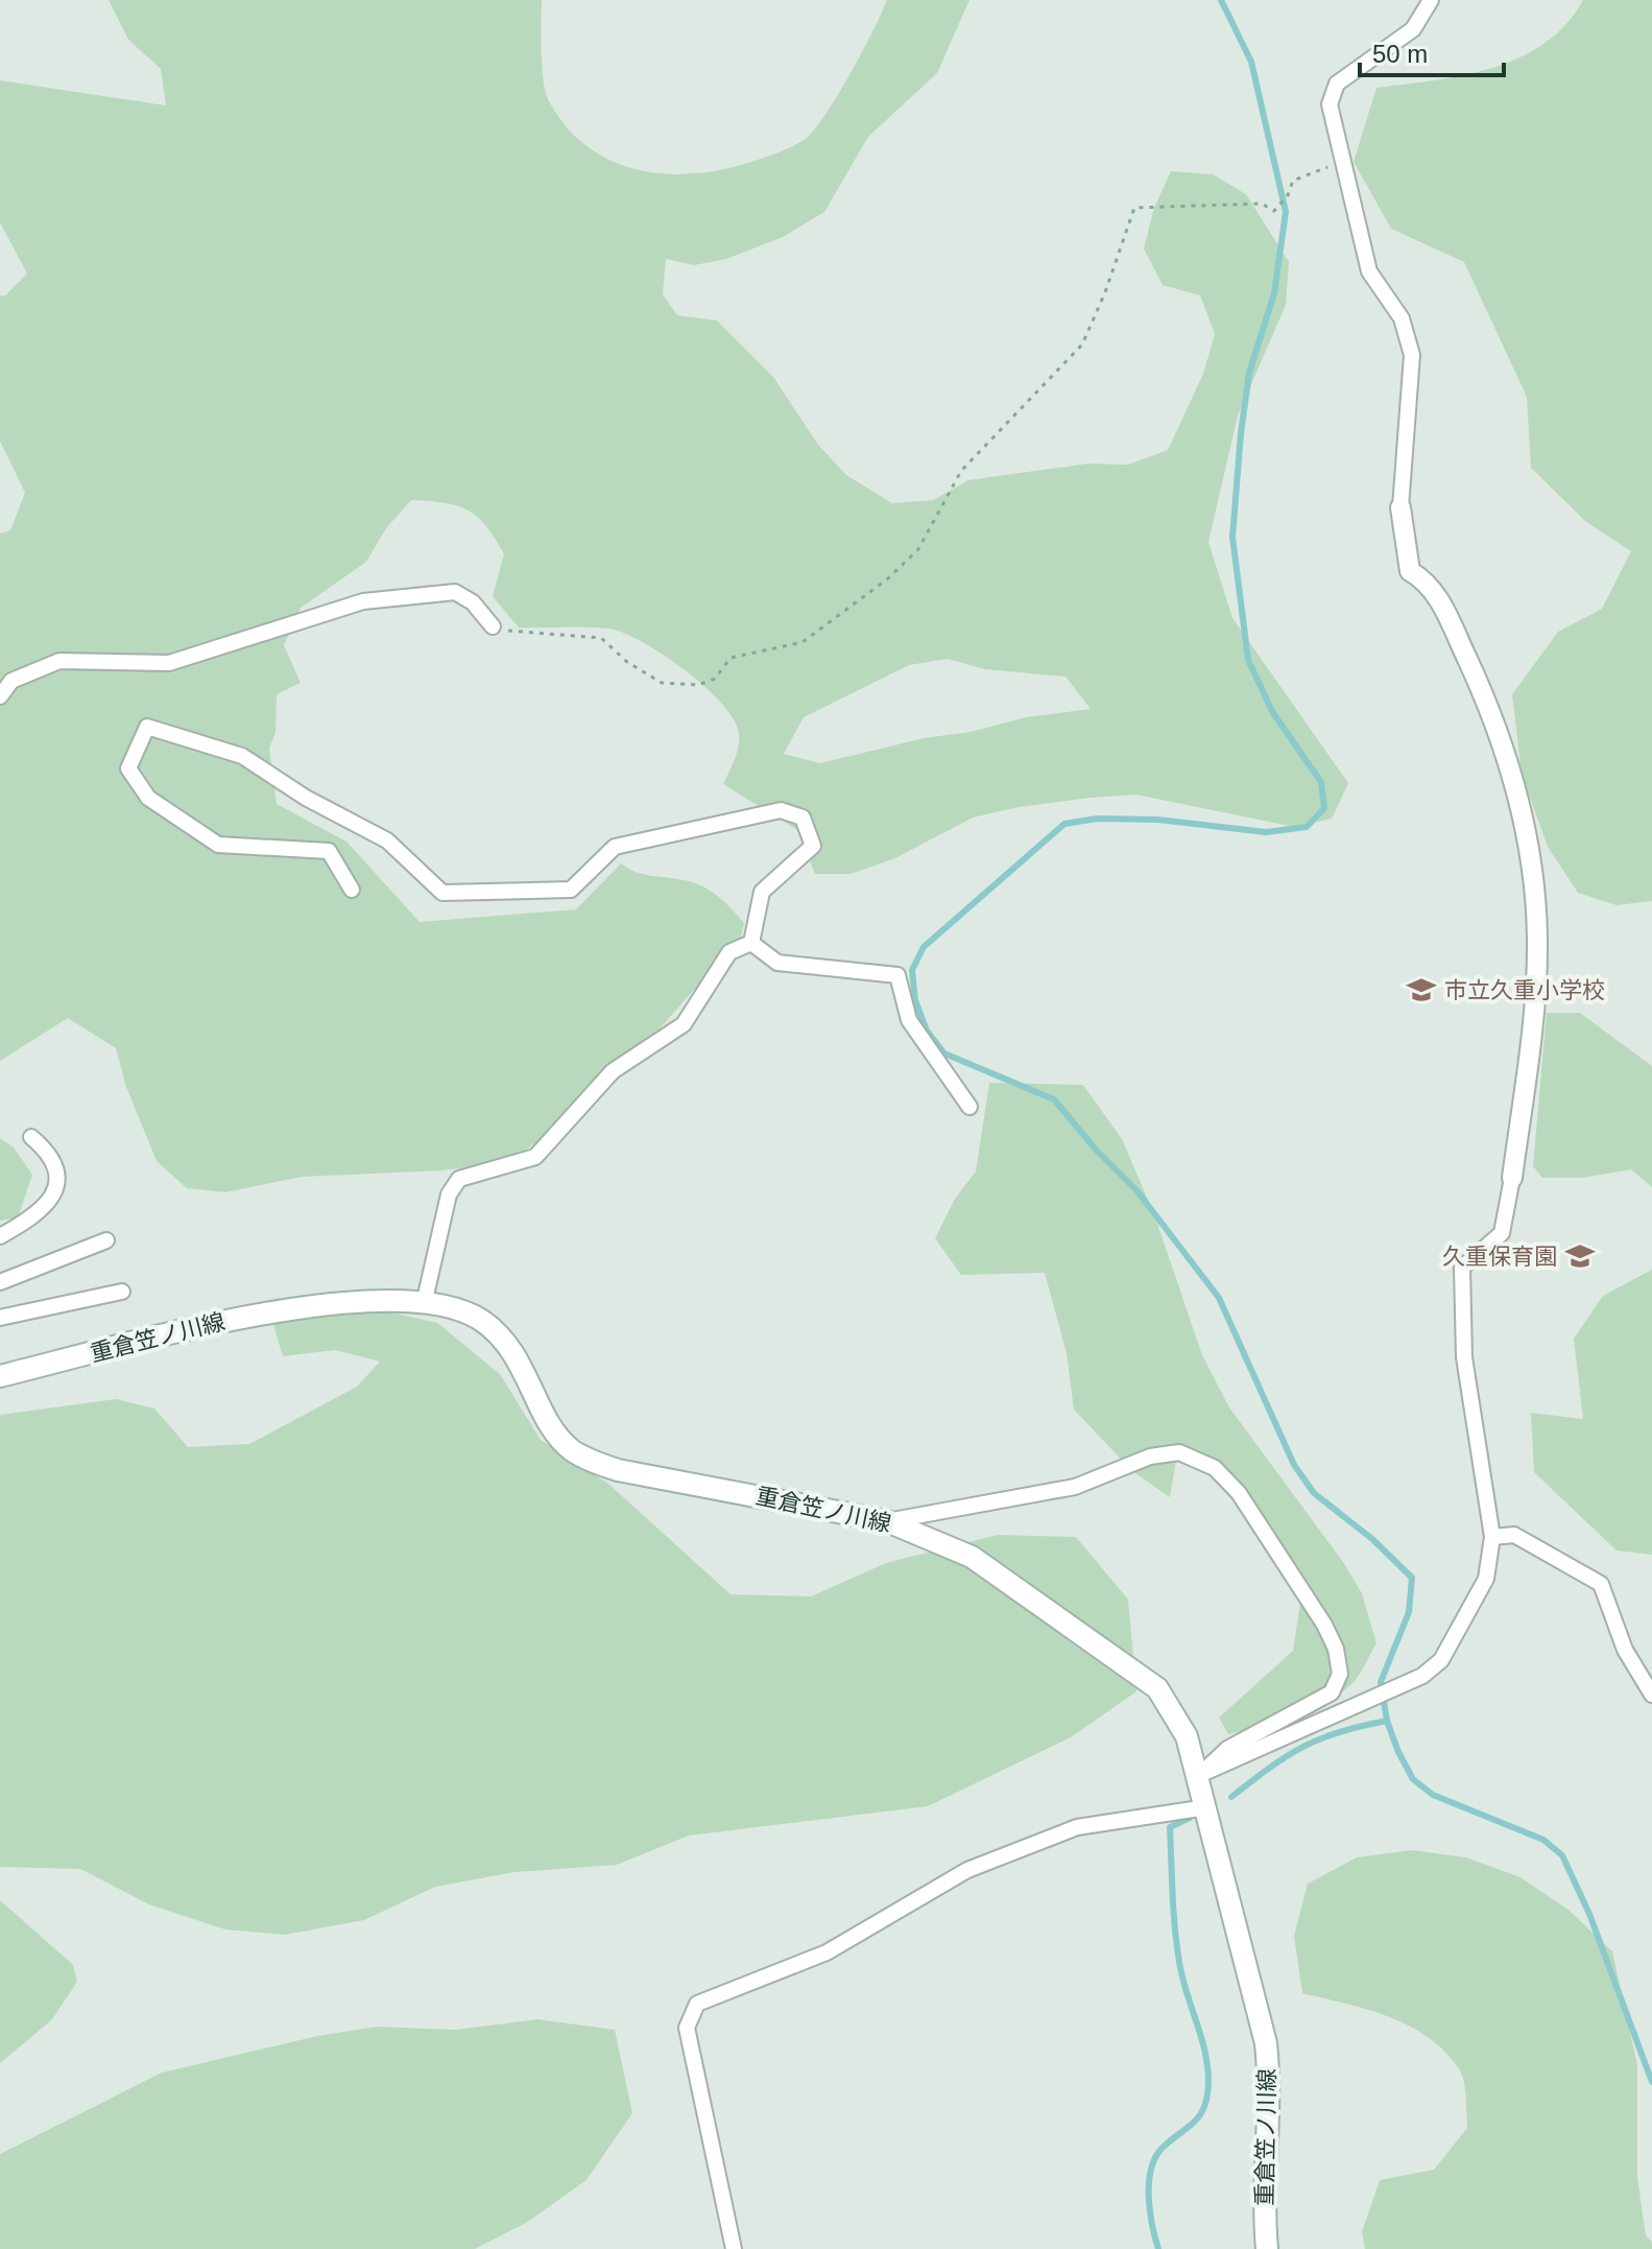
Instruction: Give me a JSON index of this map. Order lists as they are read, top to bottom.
{
  "streets": {
    "main road": ["重倉笠ノ川線"]
  },
  "places": {
    "school or university": ["市立久重小学校", "久重保育園"]
  },
  "scale_bar": "50 m"
}
